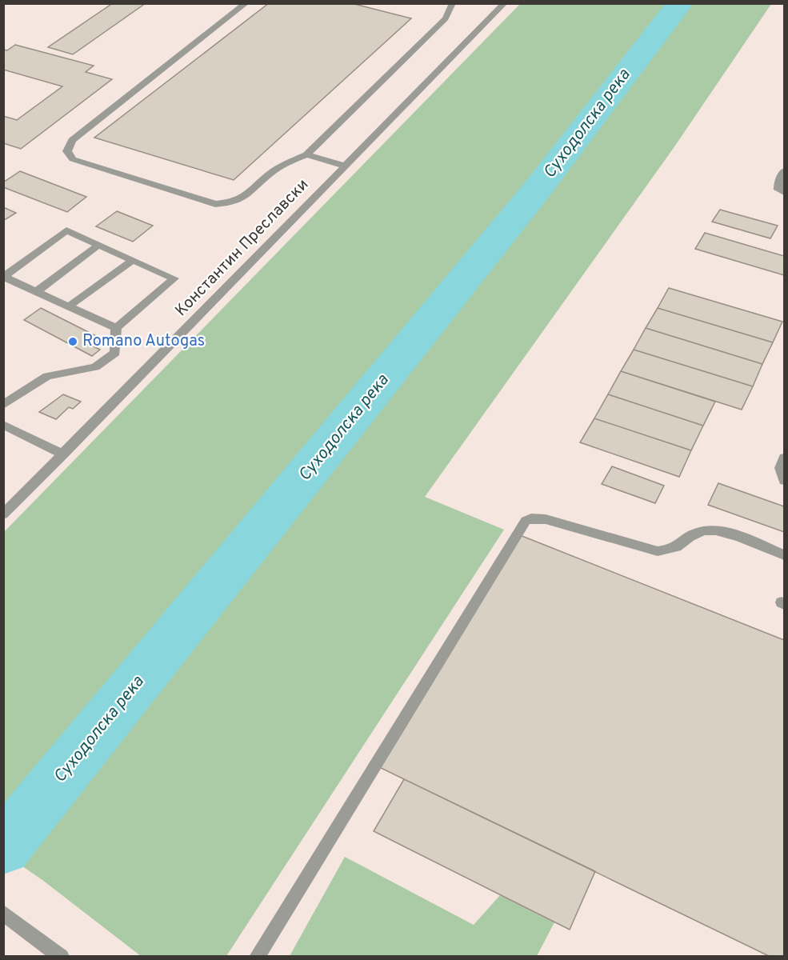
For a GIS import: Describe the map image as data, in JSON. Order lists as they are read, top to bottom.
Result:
{
  "streets": {
    "street": ["Константин Преславски"]
  },
  "water": ["Суходолска река"],
  "places": ["Romano Autogas"]
}
